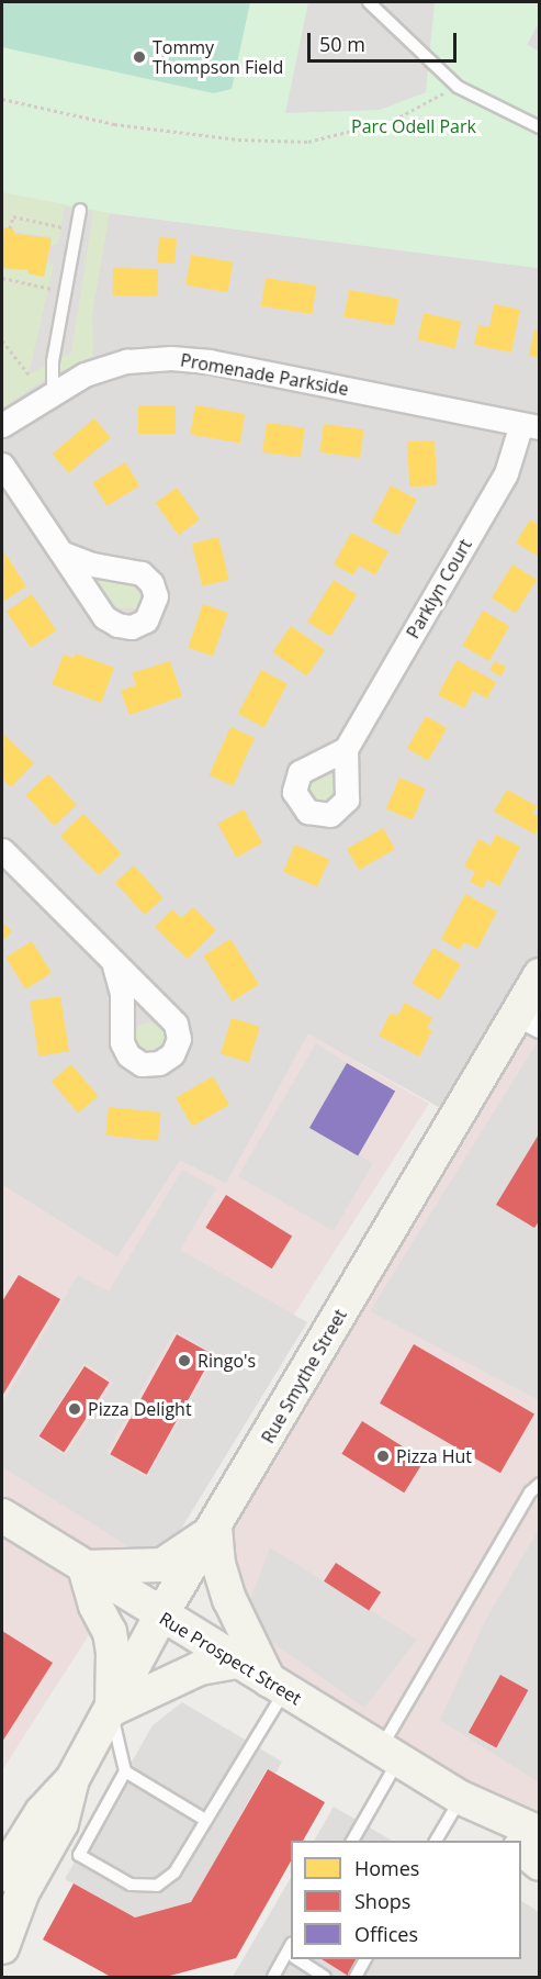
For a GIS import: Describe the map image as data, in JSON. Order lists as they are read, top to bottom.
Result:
{
  "streets": {
    "main road": ["Rue Smythe Street", "Rue Prospect Street"],
    "street": ["Promenade Parkside", "Parklyn Court"]
  },
  "crossings": [
    ["Promenade Parkside", "Parklyn Court"],
    ["Rue Smythe Street", "Rue Prospect Street"]
  ],
  "parks": ["Parc Odell Park"],
  "places": [
    "Tommy Thompson Field",
    "Ringo's",
    "Pizza Delight",
    "Pizza Hut"
  ],
  "legend": ["Homes", "Shops", "Offices"],
  "scale_bar": "50 m"
}
